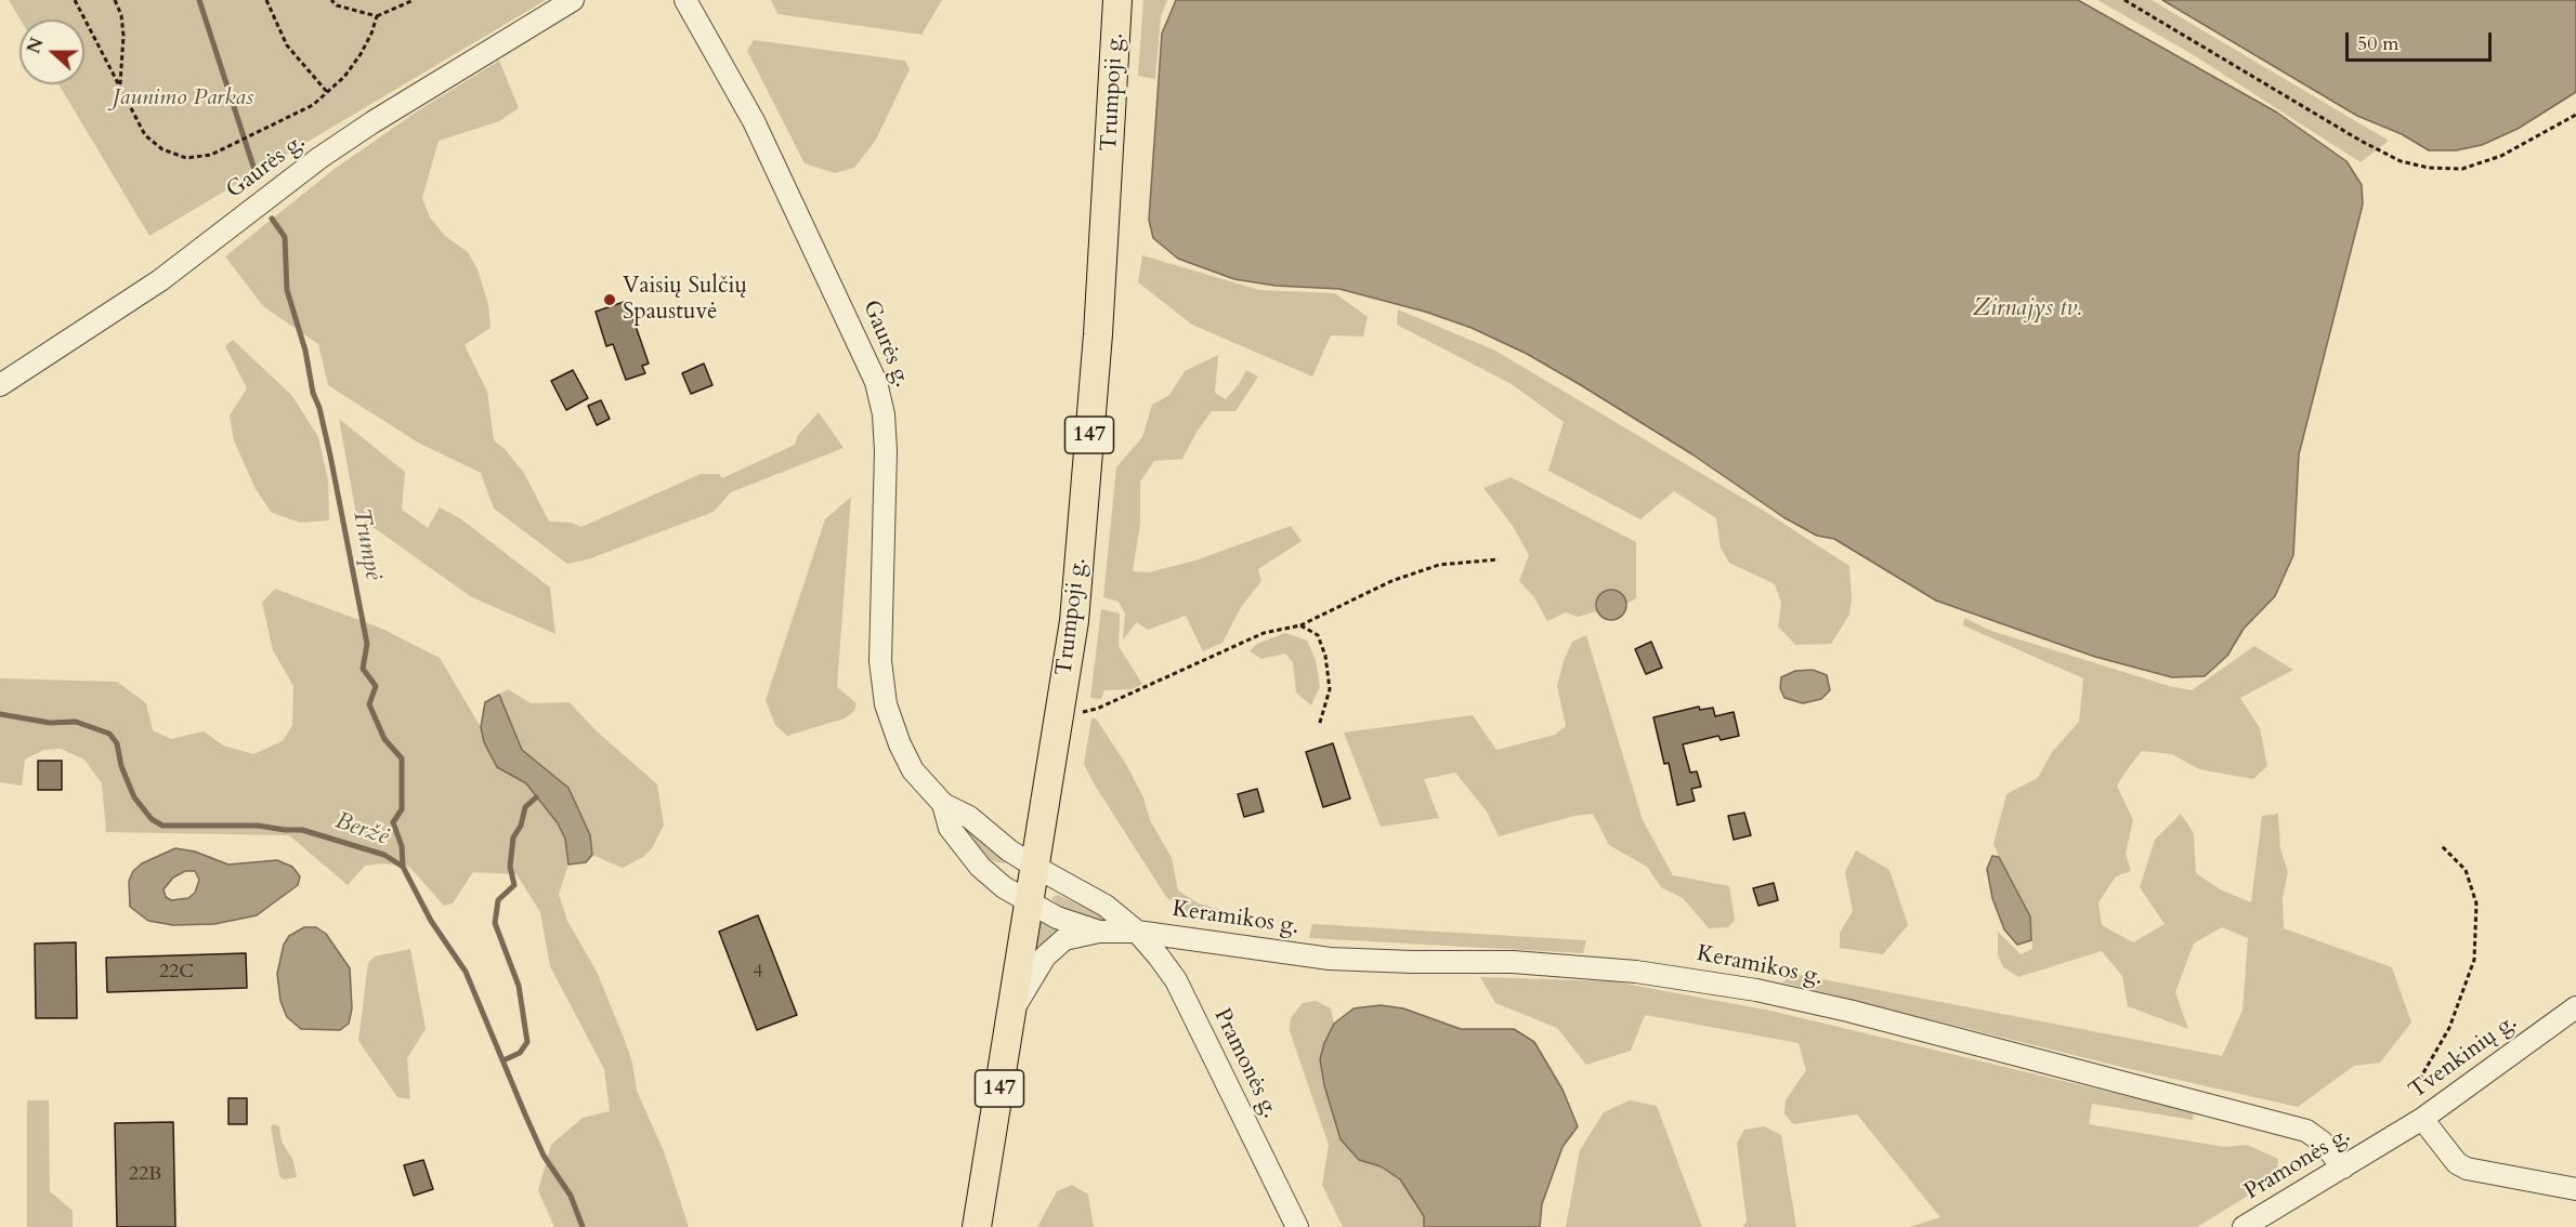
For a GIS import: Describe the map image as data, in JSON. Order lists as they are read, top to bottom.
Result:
{
  "streets": {
    "main road": ["Trumpoji g.", "147"],
    "street": [
      "Gaurės g.",
      "Keramikos g.",
      "Tvenkinių g.",
      "Pramonės g."
    ]
  },
  "crossings": [
    ["Trumpoji g.", "Gaurės g."],
    ["Trumpoji g.", "Pramonės g."],
    ["Gaurės g.", "Pramonės g."],
    ["Keramikos g.", "Pramonės g."],
    ["Tvenkinių g.", "Pramonės g."]
  ],
  "water": ["Zirnajys tv.", "Trumpė", "Beržė"],
  "parks": ["Jaunimo Parkas"],
  "places": ["Vaisių Sulčių Spaustuvė"],
  "house_numbers": ["22C", "4", "22B"],
  "scale_bar": "50 m",
  "north": "left"
}
